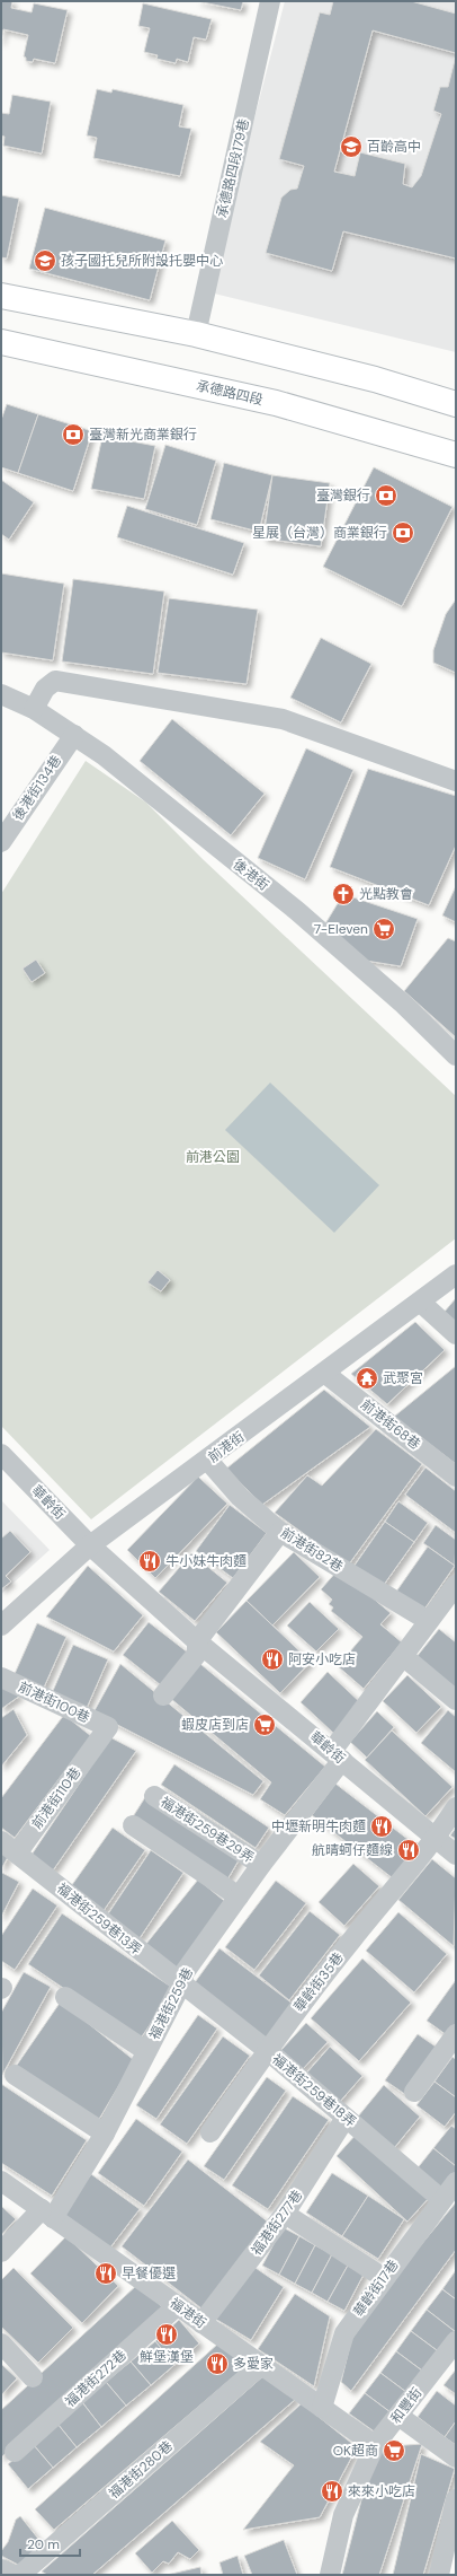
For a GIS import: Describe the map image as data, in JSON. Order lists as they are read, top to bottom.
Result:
{
  "streets": {
    "main road": ["承德路四段"],
    "street": [
      "承德路四段179巷",
      "後港街134巷",
      "後港街",
      "前港街68巷",
      "前港街",
      "華齡街",
      "前港街82巷",
      "前港街100巷",
      "前港街110巷",
      "福港街259巷29弄",
      "福港街259巷13弄",
      "華齡街35巷",
      "福港街259巷",
      "福港街259巷18弄",
      "福港街277巷",
      "華齡街17巷",
      "福港街",
      "福港街272巷",
      "和豐街",
      "福港街280巷"
    ]
  },
  "crossings": [
    ["後港街134巷", "後港街"],
    ["前港街68巷", "前港街"],
    ["前港街", "華齡街"],
    ["前港街", "前港街82巷"],
    ["華齡街", "華齡街35巷"],
    ["華齡街", "福港街259巷"],
    ["前港街82巷", "福港街259巷"],
    ["前港街100巷", "前港街110巷"],
    ["前港街110巷", "福港街259巷13弄"],
    ["福港街259巷29弄", "福港街259巷"],
    ["福港街259巷13弄", "福港街259巷"],
    ["福港街259巷13弄", "福港街259巷18弄"],
    ["華齡街35巷", "福港街259巷18弄"],
    ["福港街259巷", "福港街259巷18弄"],
    ["福港街259巷", "福港街"],
    ["福港街259巷18弄", "福港街277巷"],
    ["福港街259巷18弄", "華齡街17巷"],
    ["福港街277巷", "福港街"],
    ["華齡街17巷", "福港街"],
    ["福港街", "福港街272巷"],
    ["福港街", "和豐街"],
    ["福港街", "福港街280巷"]
  ],
  "parks": ["前港公園"],
  "places": {
    "school or university": ["百齡高中", "孩子國托兒所附設托嬰中心"],
    "bank": ["臺灣新光商業銀行", "臺灣銀行", "星展（台灣）商業銀行"],
    "church": ["光點教會"],
    "supermarket": ["7-Eleven", "蝦皮店到店", "OK超商"],
    "temple": ["武聚宮"],
    "restaurant": [
      "牛小妹牛肉麵",
      "阿安小吃店",
      "中壢新明牛肉麵",
      "航晴蚵仔麵線",
      "早餐優選",
      "鮮堡漢堡",
      "多愛家",
      "來來小吃店"
    ]
  },
  "scale_bar": "20 m"
}
